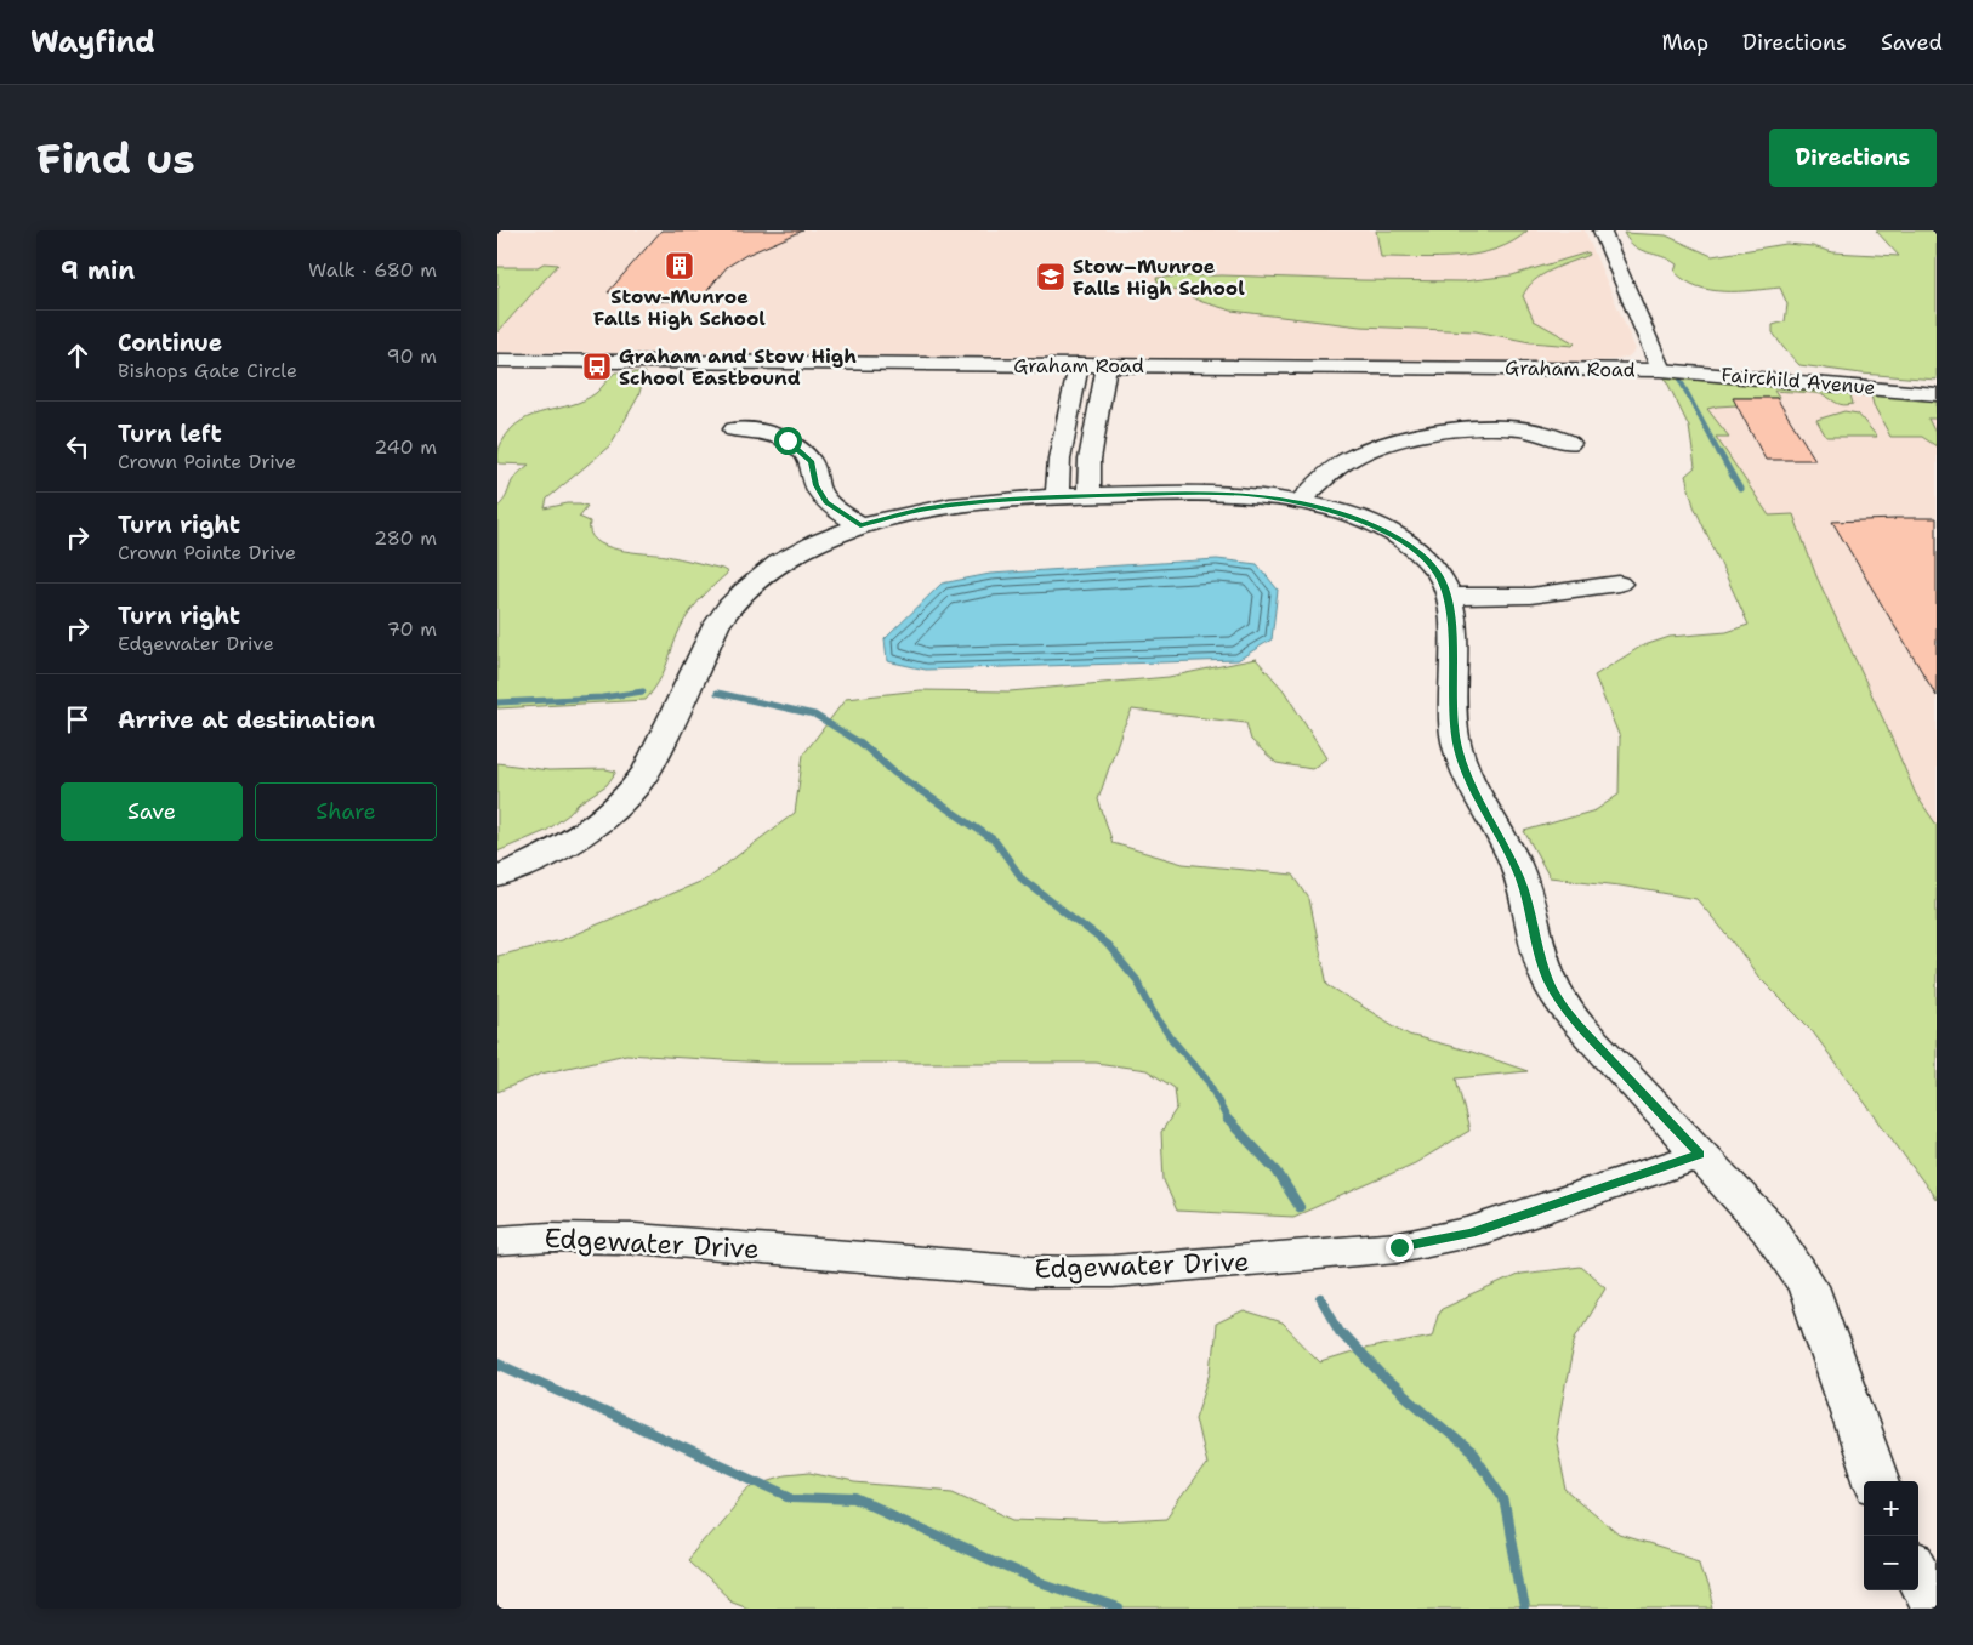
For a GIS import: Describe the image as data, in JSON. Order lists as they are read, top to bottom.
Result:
{
  "streets": {
    "street": ["Graham Road", "Fairchild Avenue", "Edgewater Drive"]
  },
  "crossings": [
    ["Graham Road", "Fairchild Avenue"]
  ],
  "places": {
    "building": ["Stow-Munroe Falls High School"],
    "school or university": ["Stow–Munroe Falls High School"],
    "bus stop": ["Graham and Stow High School Eastbound"]
  },
  "page": {
    "header": "Wayfind",
    "nav": ["Map", "Directions", "Saved"],
    "buttons": [
      "Directions",
      ["Save", "Share"]
    ],
    "title": "Find us",
    "heading": ["9 min", "Walk · 680 m"],
    "list": [
      ["Continue", "Bishops Gate Circle", "90 m"],
      ["Turn left", "Crown Pointe Drive", "240 m"],
      ["Turn right", "Crown Pointe Drive", "280 m"],
      ["Turn right", "Edgewater Drive", "70 m"],
      "Arrive at destination"
    ],
    "map_buttons": ["+", "−"]
  }
}
